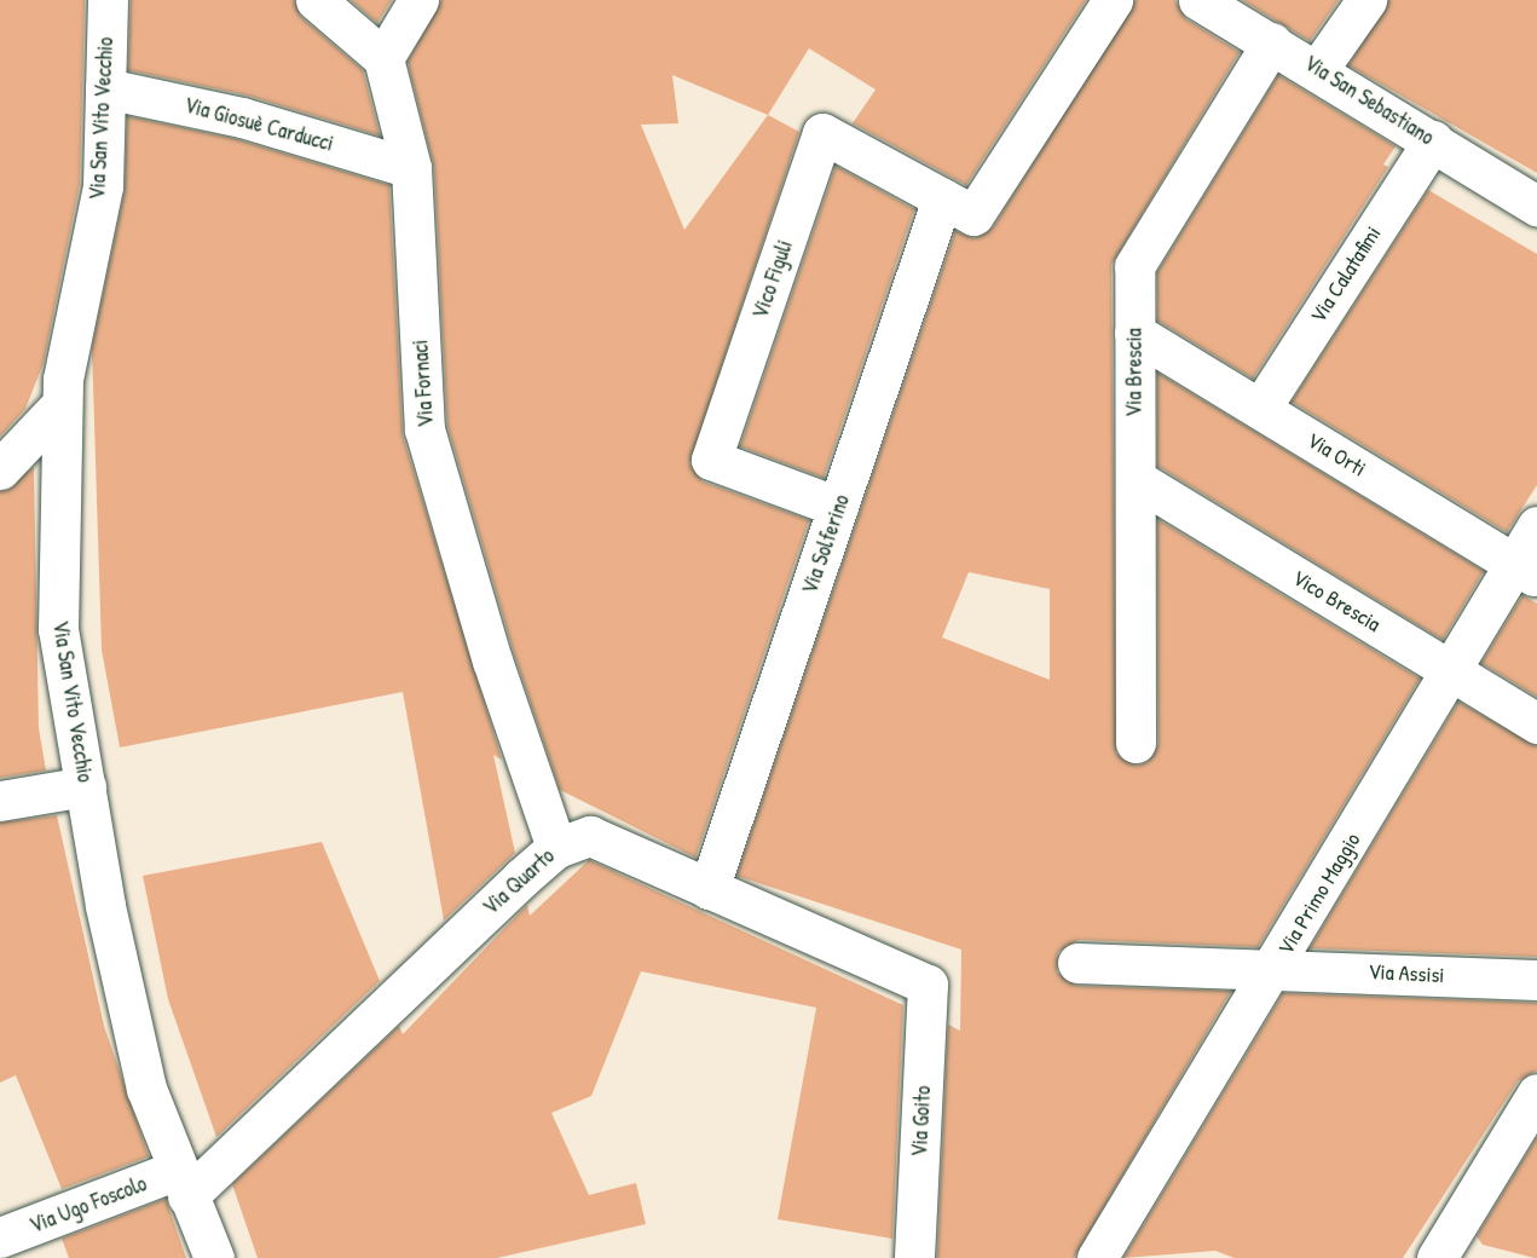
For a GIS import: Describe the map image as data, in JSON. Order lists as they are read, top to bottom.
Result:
{
  "streets": {
    "street": [
      "Via San Sebastiano",
      "Via San Vito Vecchio",
      "Via Giosuè Carducci",
      "Via Calatafimi",
      "Vico Figuli",
      "Via Brescia",
      "Via Fornaci",
      "Via Orti",
      "Via Solferino",
      "Vico Brescia",
      "Via Quarto",
      "Via Primo Maggio",
      "Via Assisi",
      "Via Goito",
      "Via Ugo Foscolo"
    ]
  },
  "crossings": [
    ["Via San Sebastiano", "Via Calatafimi"],
    ["Via San Sebastiano", "Via Brescia"],
    ["Via San Vito Vecchio", "Via Giosuè Carducci"],
    ["Via San Vito Vecchio", "Via Quarto"],
    ["Via San Vito Vecchio", "Via Ugo Foscolo"],
    ["Via Giosuè Carducci", "Via Fornaci"],
    ["Via Calatafimi", "Via Orti"],
    ["Vico Figuli", "Via Solferino"],
    ["Via Brescia", "Via Orti"],
    ["Via Brescia", "Vico Brescia"],
    ["Via Fornaci", "Via Quarto"],
    ["Via Orti", "Via Primo Maggio"],
    ["Via Solferino", "Via Quarto"],
    ["Vico Brescia", "Via Primo Maggio"],
    ["Via Quarto", "Via Goito"],
    ["Via Quarto", "Via Ugo Foscolo"],
    ["Via Primo Maggio", "Via Assisi"]
  ]
}
